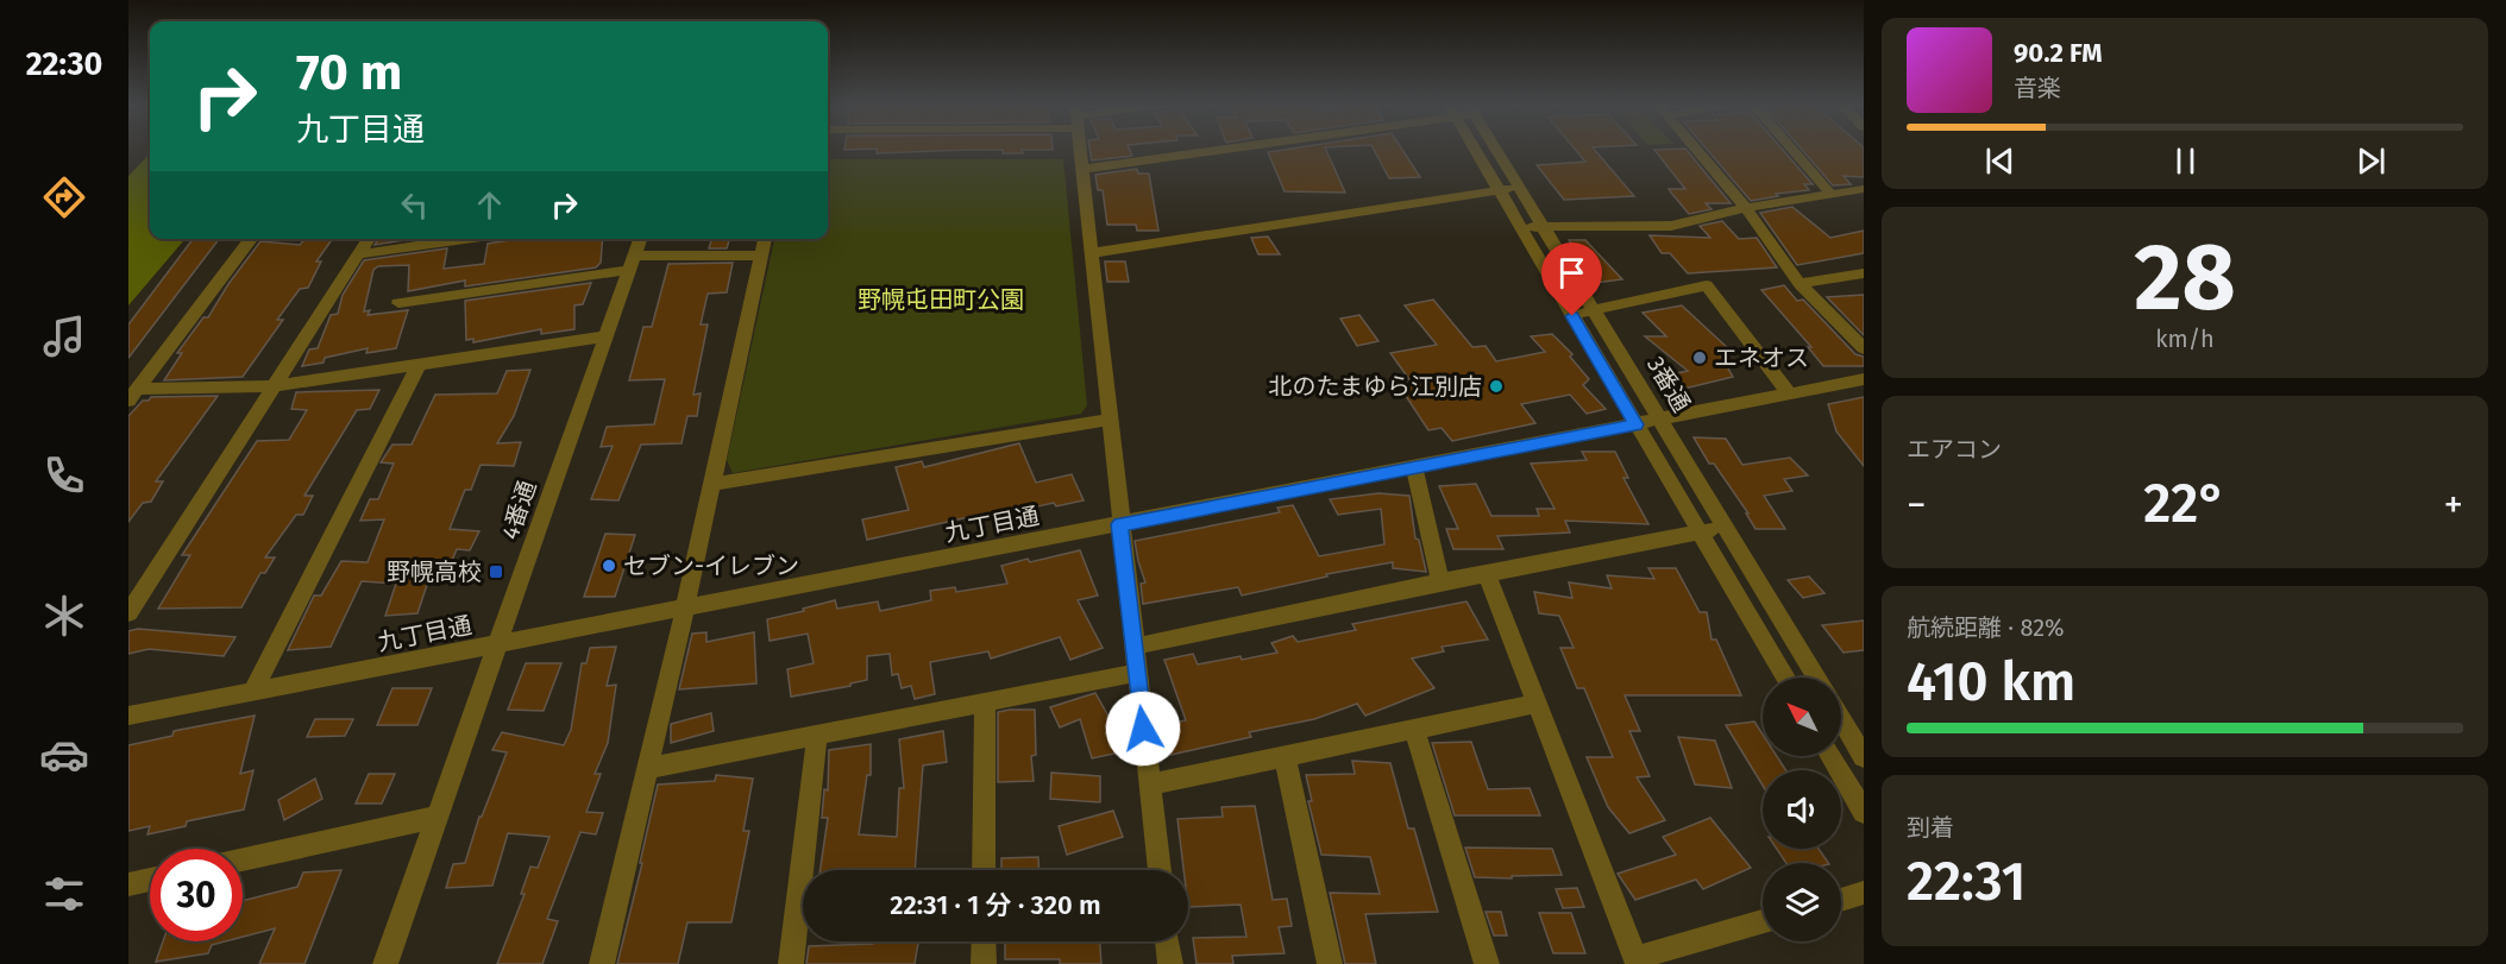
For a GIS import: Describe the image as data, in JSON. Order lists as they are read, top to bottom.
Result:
{
  "streets": {
    "street": ["3番通", "4番通", "九丁目通"]
  },
  "crossings": [
    ["3番通", "九丁目通"],
    ["4番通", "九丁目通"]
  ],
  "parks": ["野幌屯田町公園"],
  "places": {
    "other": ["エネオス", "北のたまゆら江別店", "セブン-イレブン"],
    "transit": ["野幌高校"]
  },
  "north": "top left",
  "page": {
    "tabs": "22:30",
    "turn": ["70 m", "九丁目通"],
    "song": ["90.2 FM", "音楽"],
    "tile": [
      ["28", "km/h"],
      "エアコン",
      ["航続距離 · 82%", "410 km"],
      ["到着", "22:31"]
    ],
    "heat": ["−", "22°", "+"],
    "limit": "30",
    "trip": "22:31 · 1 分 · 320 m"
  }
}
